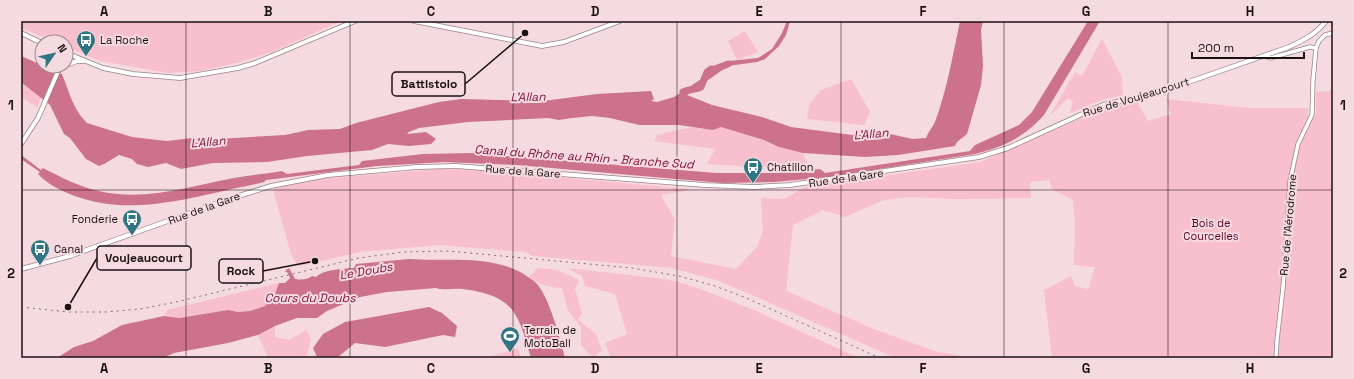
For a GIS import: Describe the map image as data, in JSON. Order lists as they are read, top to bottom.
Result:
{
  "streets": {
    "main road": ["Rue de Voujeaucourt", "Rue de la Gare"],
    "street": ["Rue de l'Aérodrome"]
  },
  "crossings": [
    ["Rue de Voujeaucourt", "Rue de la Gare"]
  ],
  "water": [
    "L'Allan",
    "Canal du Rhône au Rhin - Branche Sud",
    "Le Doubs",
    "Cours du Doubs"
  ],
  "parks": ["Bois de Courcelles"],
  "places": {
    "other": ["Battistolo", "Rock", "Voujeaucourt"],
    "bus stop": [
      "La Roche",
      "Chatillon",
      "Fonderie",
      "Canal"
    ],
    "sports": ["Terrain de MotoBall"]
  },
  "scale_bar": "200 m",
  "north": "top right",
  "grid": {
    "columns": [
      "A",
      "B",
      "C",
      "D",
      "E",
      "F",
      "G",
      "H"
    ],
    "rows": ["1", "2"]
  }
}
